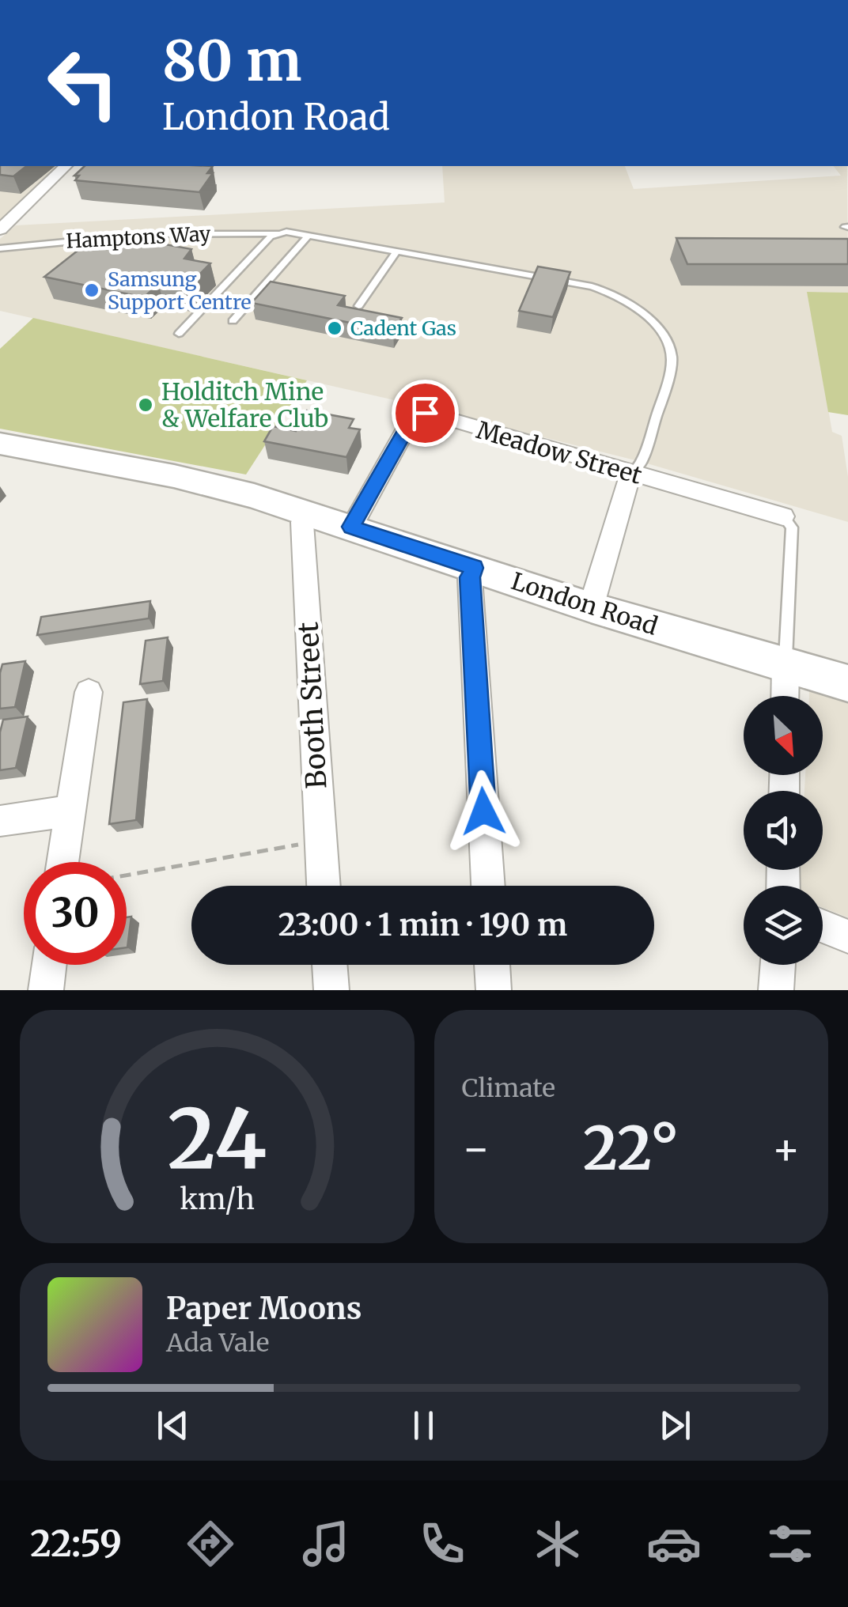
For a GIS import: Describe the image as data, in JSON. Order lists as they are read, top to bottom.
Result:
{
  "streets": {
    "main road": ["London Road"],
    "street": ["Meadow Street", "Booth Street"],
    "lane": ["Hamptons Way"]
  },
  "crossings": [
    ["Hamptons Way", "Meadow Street"],
    ["Meadow Street", "London Road"],
    ["London Road", "Booth Street"]
  ],
  "places": ["Samsung Support Centre", "Cadent Gas", "Holditch Mine & Welfare Club"],
  "north": "bottom right",
  "page": {
    "turn": ["80 m", "London Road"],
    "limit": "30",
    "trip": "23:00 · 1 min · 190 m",
    "tile": "Climate",
    "heat": ["−", "22°", "+"],
    "song": ["Paper Moons", "Ada Vale"],
    "tabs": "22:59",
    "gauge": ["24", "km/h"]
  }
}
